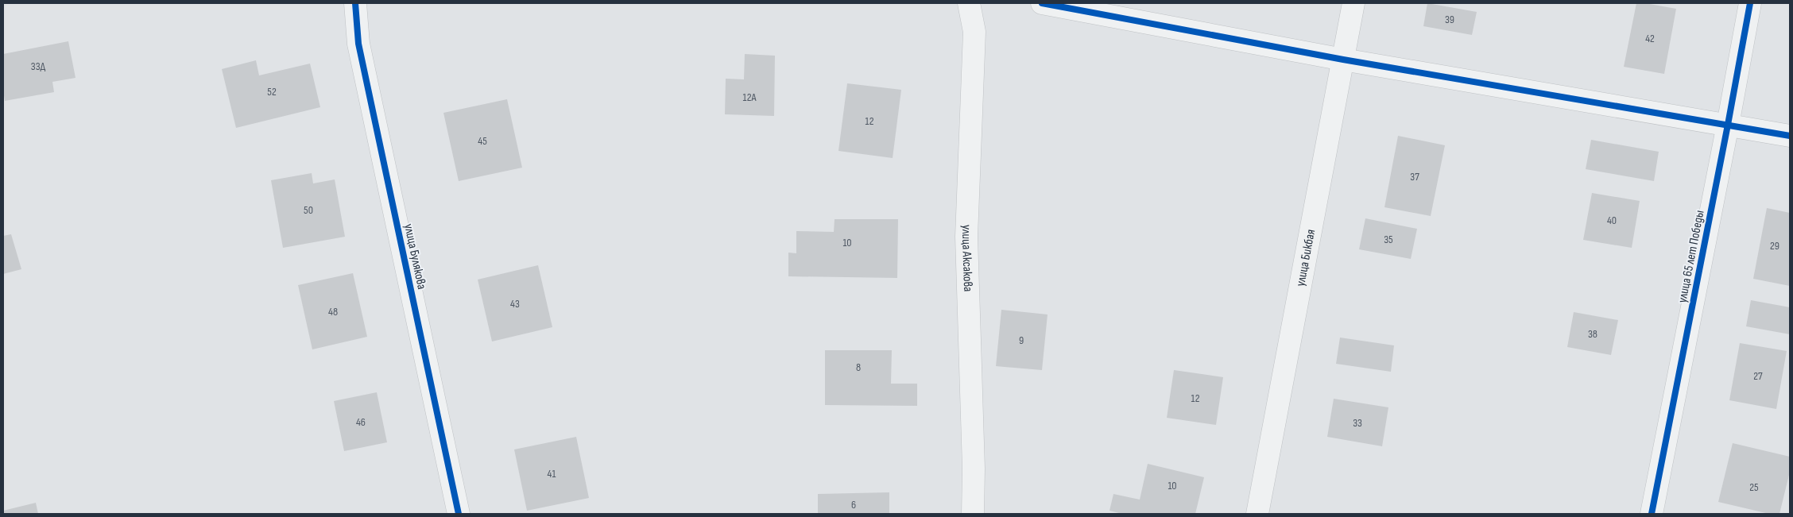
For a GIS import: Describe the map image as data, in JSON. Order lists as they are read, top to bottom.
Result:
{
  "streets": {
    "street": [
      "улица Булякова",
      "улица 65 лет Победы",
      "улица Аксакова",
      "улица Бикбая"
    ]
  },
  "house_numbers": [
    "39",
    "42",
    "33Д",
    "52",
    "12А",
    "12",
    "45",
    "37",
    "50",
    "40",
    "35",
    "10",
    "29",
    "43",
    "48",
    "38",
    "9",
    "8",
    "27",
    "12",
    "46",
    "33",
    "41",
    "10",
    "25",
    "6"
  ]
}
